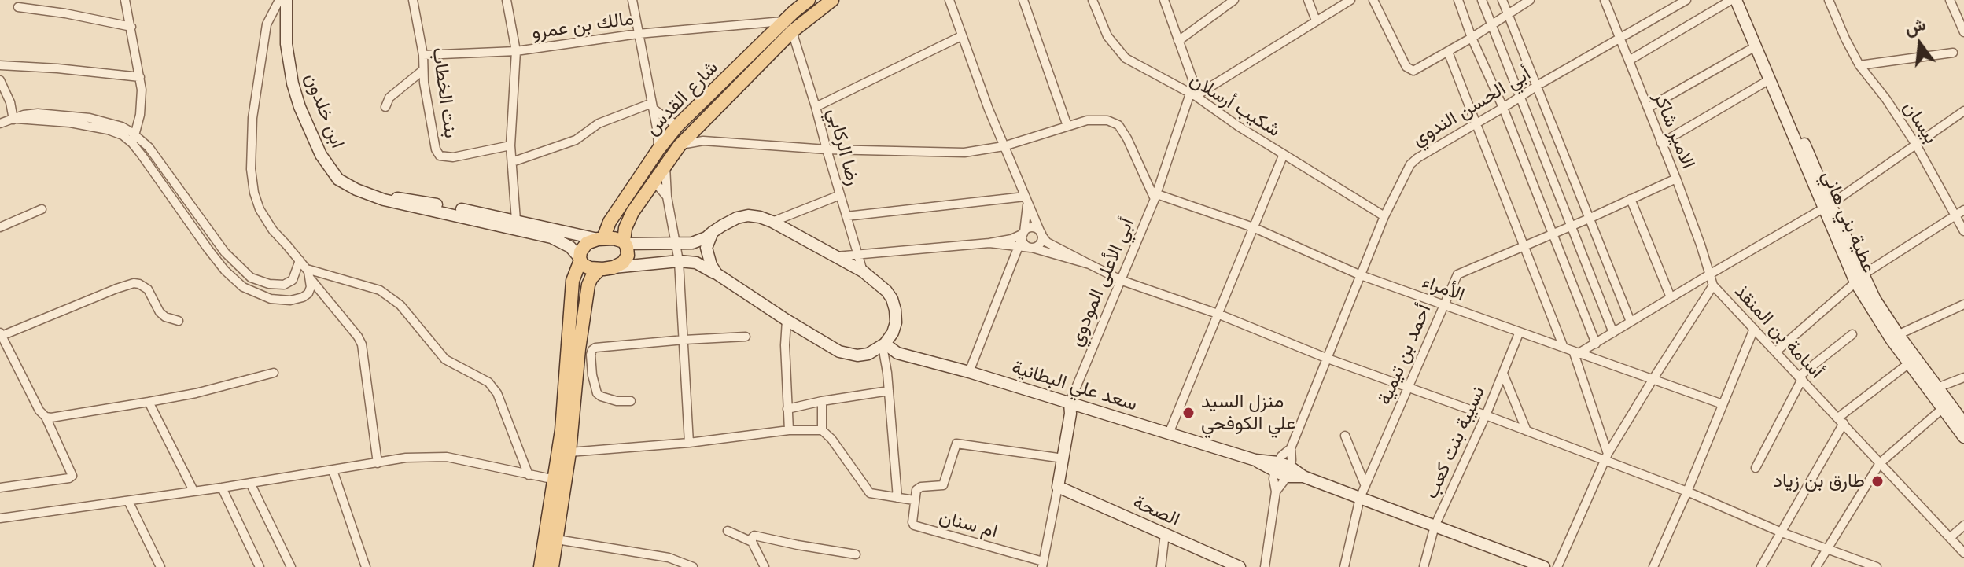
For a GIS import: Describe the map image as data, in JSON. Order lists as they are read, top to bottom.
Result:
{
  "streets": {
    "main road": [
      "شارع القدس",
      "ابن خلدون",
      "عطية بني هاني",
      "أبي الأعلى المودوي",
      "سعد علي البطانية",
      "الصحة"
    ],
    "street": [
      "مالك بن عمرو",
      "بنت الخطاب",
      "شكيب أرسلان",
      "أبي الحسن الندوي",
      "بيسان",
      "الامير شاكر",
      "رضا الركابي",
      "الأمراء",
      "أسامة بن المنقذ",
      "أحمد بن تيمية",
      "نسيبة بنت كعب",
      "ام سنان"
    ]
  },
  "crossings": [
    ["مالك بن عمرو", "بنت الخطاب"],
    ["مالك بن عمرو", "شارع القدس"],
    ["مالك بن عمرو", "رضا الركابي"],
    ["شارع القدس", "رضا الركابي"],
    ["شكيب أرسلان", "أبي الحسن الندوي"],
    ["شكيب أرسلان", "أبي الأعلى المودوي"],
    ["أبي الحسن الندوي", "الامير شاكر"],
    ["أبي الحسن الندوي", "الأمراء"],
    ["أبي الحسن الندوي", "سعد علي البطانية"],
    ["الامير شاكر", "أسامة بن المنقذ"],
    ["الامير شاكر", "أحمد بن تيمية"],
    ["أبي الأعلى المودوي", "الأمراء"],
    ["أبي الأعلى المودوي", "سعد علي البطانية"],
    ["أبي الأعلى المودوي", "الصحة"],
    ["أبي الأعلى المودوي", "ام سنان"],
    ["الأمراء", "أسامة بن المنقذ"],
    ["الأمراء", "أحمد بن تيمية"],
    ["الأمراء", "نسيبة بنت كعب"]
  ],
  "places": ["منزل السيد علي الكوفحي", "طارق بن زياد"],
  "north": "top"
}
